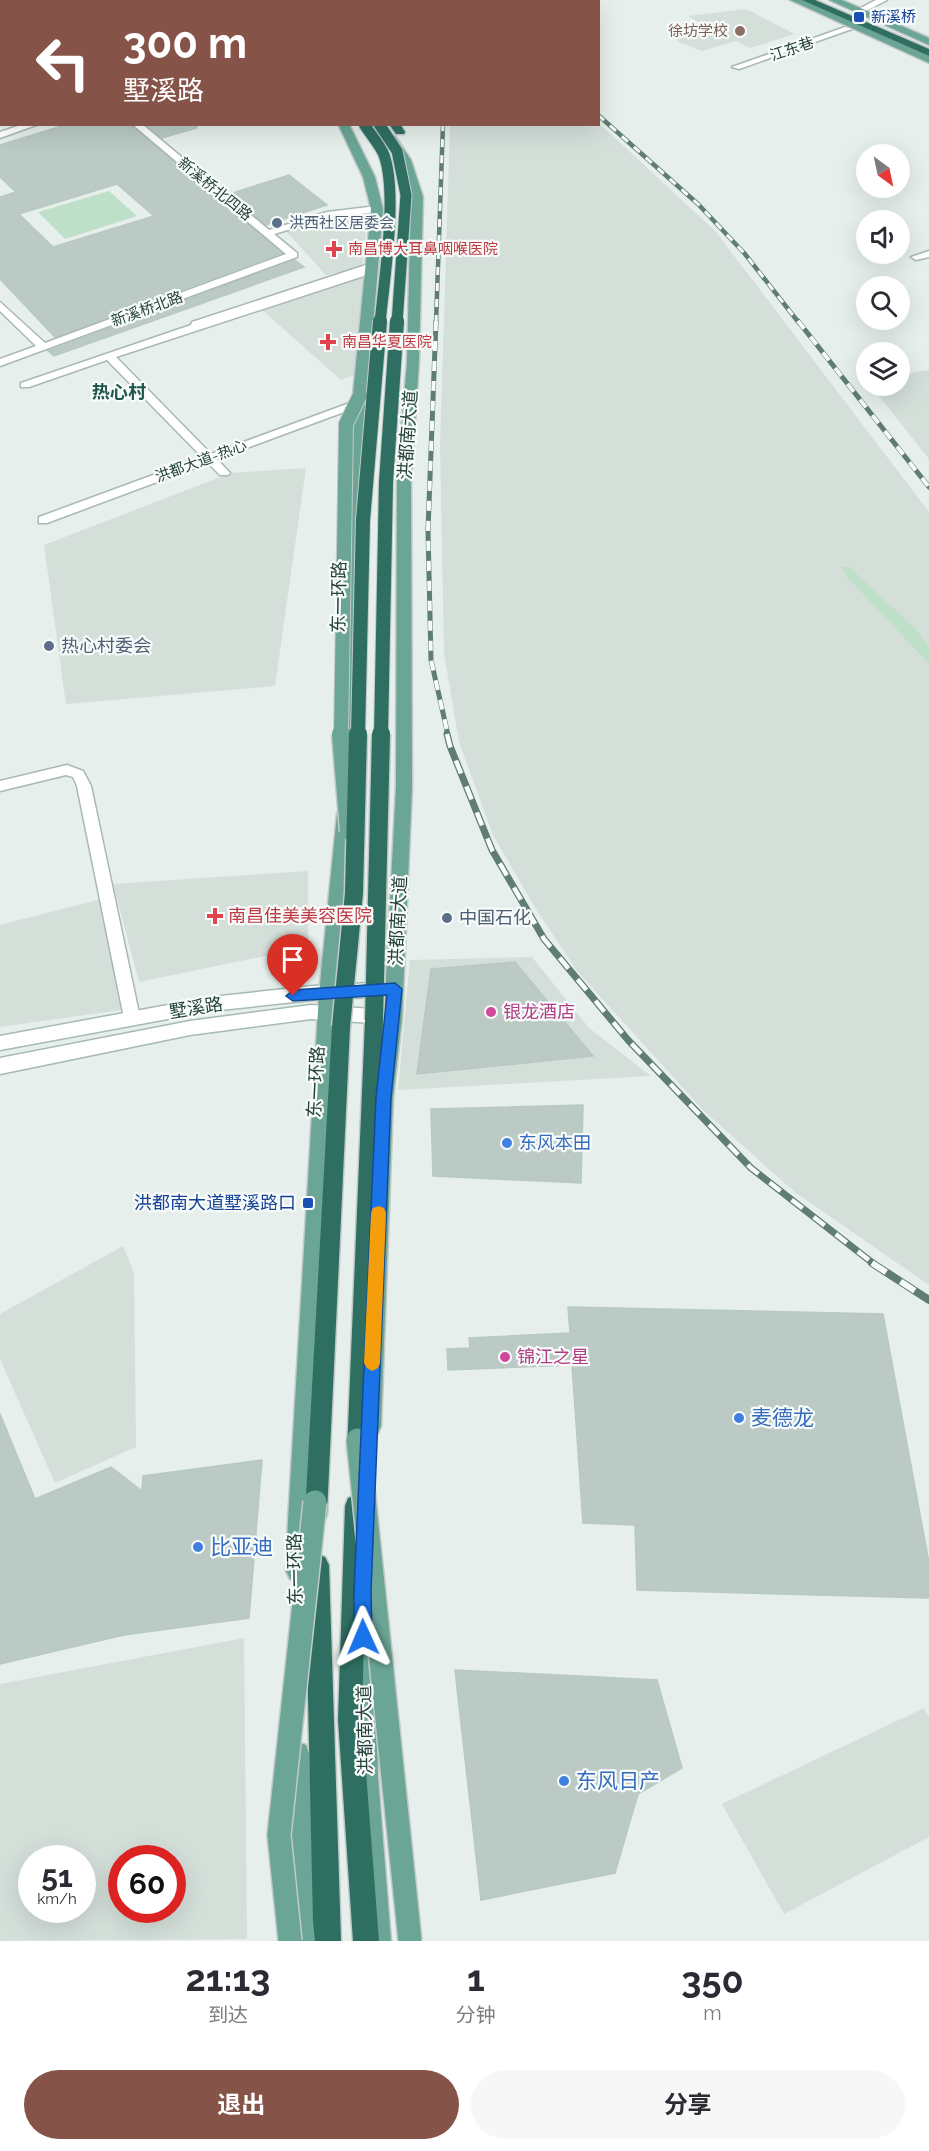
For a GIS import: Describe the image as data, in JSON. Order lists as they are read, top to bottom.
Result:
{
  "streets": {
    "highway": ["东一环路"],
    "main road": ["洪都南大道"],
    "street": [
      "江东巷",
      "新溪桥北四路",
      "新溪桥北路",
      "洪都大道-热心",
      "墅溪路"
    ]
  },
  "crossings": [
    ["新溪桥北四路", "新溪桥北路"],
    ["洪都南大道", "墅溪路"]
  ],
  "districts": ["热心村"],
  "places": {
    "transit": ["新溪桥", "洪都南大道墅溪路口"],
    "other": [
      "徐坊学校",
      "洪西社区居委会",
      "热心村委会",
      "中国石化",
      "银龙酒店",
      "东风本田",
      "锦江之星",
      "麦德龙",
      "比亚迪",
      "东风日产"
    ],
    "health": ["南昌博大耳鼻咽喉医院", "南昌华夏医院", "南昌佳美美容医院"]
  },
  "north": "bottom right",
  "page": {
    "turn": ["300 m", "墅溪路"],
    "speed": "51 km/h",
    "limit": "60",
    "eta": [
      "21:13",
      "到达",
      "1",
      "分钟",
      "350",
      "m"
    ],
    "buttons": ["退出", "分享"]
  }
}
